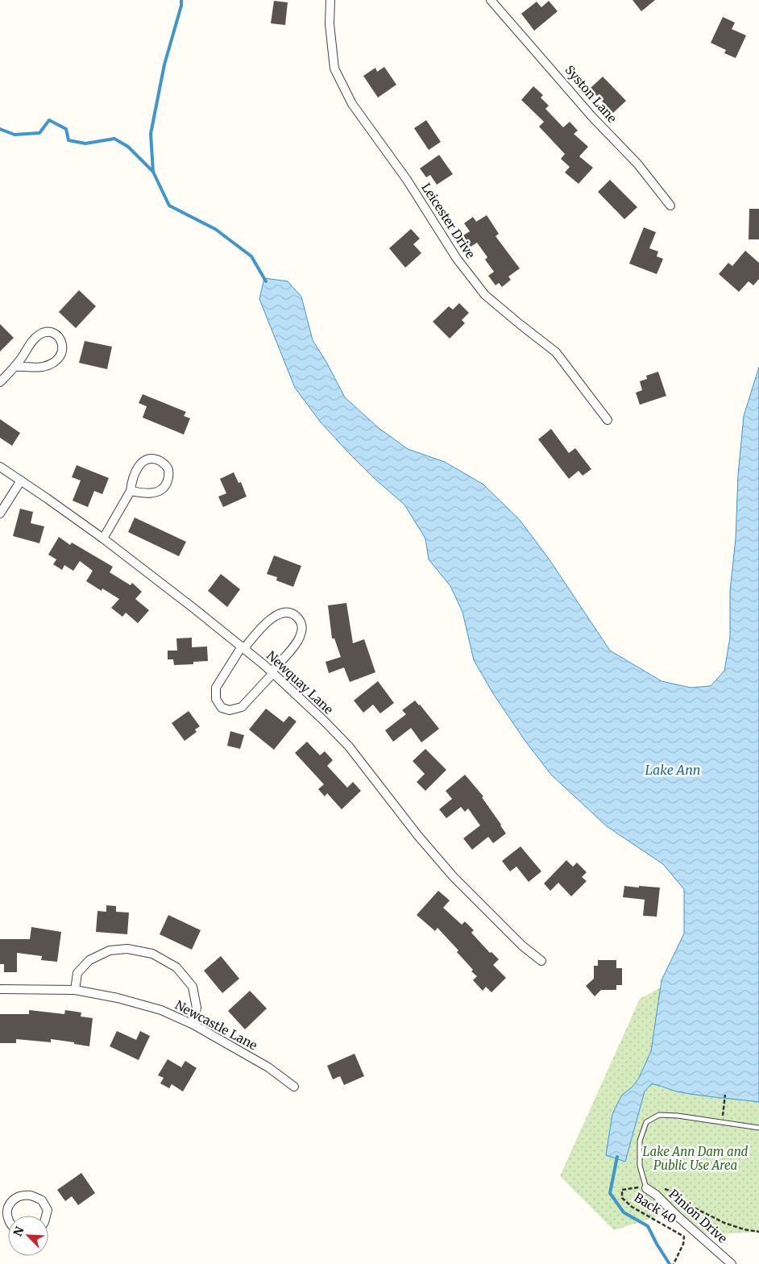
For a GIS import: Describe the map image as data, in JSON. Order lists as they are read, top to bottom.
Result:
{
  "streets": {
    "street": [
      "Syston Lane",
      "Leicester Drive",
      "Newquay Lane",
      "Newcastle Lane",
      "Pinion Drive"
    ],
    "path": ["Back 40"]
  },
  "crossings": [
    ["Back 40", "Pinion Drive"]
  ],
  "water": ["Lake Ann"],
  "parks": ["Lake Ann Dam and Public Use Area"],
  "north": "top left"
}
